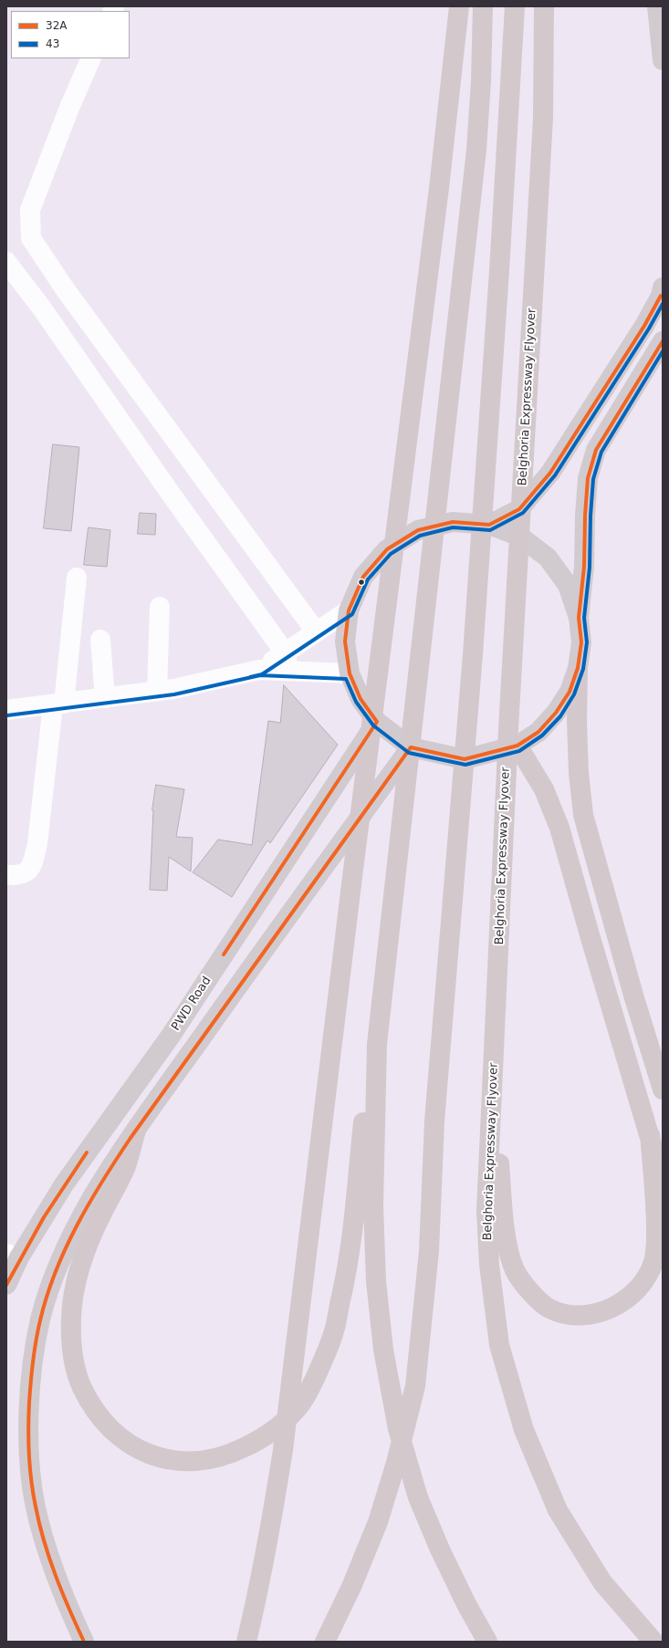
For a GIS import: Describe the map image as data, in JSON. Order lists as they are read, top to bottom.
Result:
{
  "streets": {
    "highway": ["Belghoria Expressway Flyover"],
    "main road": ["PWD Road"]
  },
  "lines": ["transit line 32A", "transit line 43"],
  "legend": ["32A", "43"]
}
